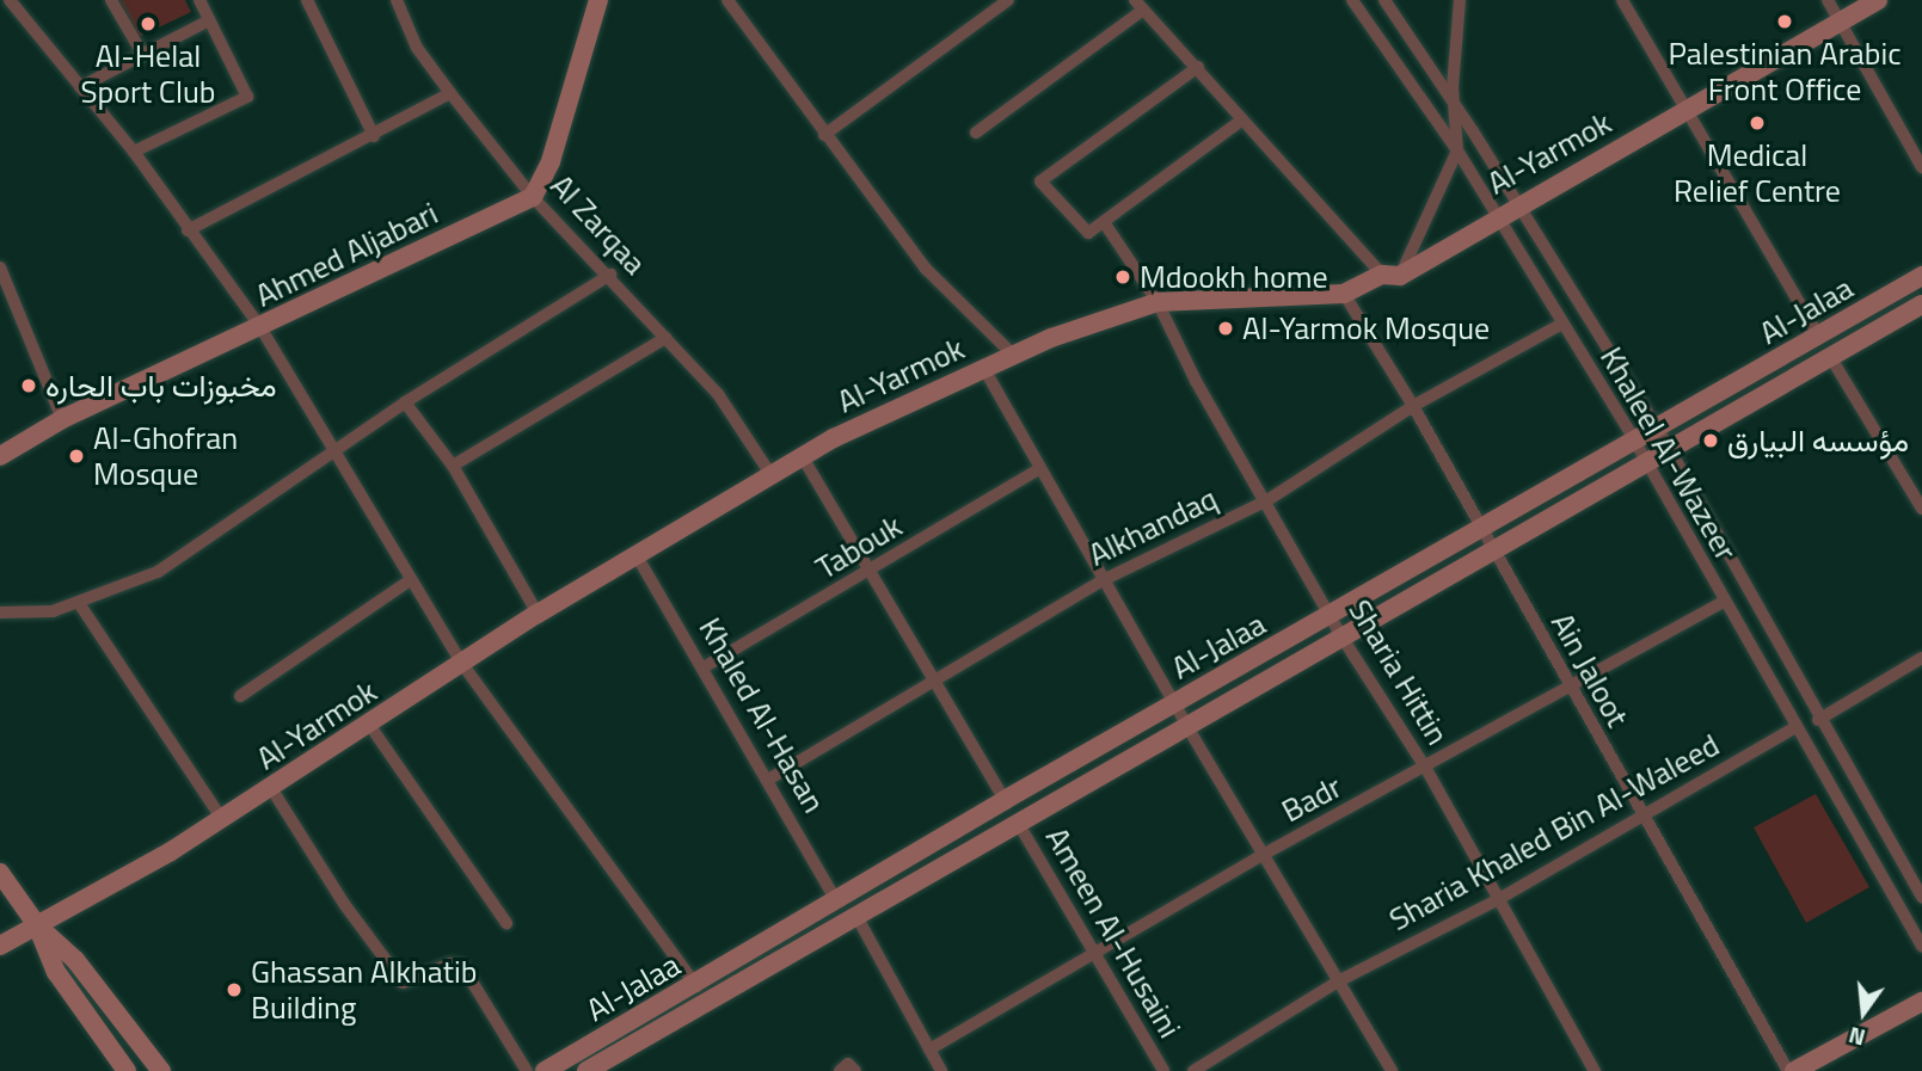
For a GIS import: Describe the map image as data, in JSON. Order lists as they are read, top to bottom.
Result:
{
  "streets": {
    "street": [
      "Al-Yarmok",
      "Al Zarqaa",
      "Ahmed Aljabari",
      "Al-Jalaa",
      "Khaleel Al-Wazeer",
      "Alkhandaq",
      "Tabouk",
      "Ain Jaloot",
      "Sharia Hittin",
      "Khaled Al-Hasan",
      "Badr",
      "Sharia Khaled Bin Al-Waleed",
      "Ameen Al-Husaini"
    ]
  },
  "crossings": [
    ["Al-Yarmok", "Al Zarqaa"],
    ["Al-Yarmok", "Khaleel Al-Wazeer"],
    ["Al-Yarmok", "Ain Jaloot"],
    ["Al-Yarmok", "Sharia Hittin"],
    ["Al-Yarmok", "Khaled Al-Hasan"],
    ["Al Zarqaa", "Ahmed Aljabari"],
    ["Al-Jalaa", "Khaleel Al-Wazeer"],
    ["Al-Jalaa", "Ain Jaloot"],
    ["Al-Jalaa", "Sharia Hittin"],
    ["Al-Jalaa", "Khaled Al-Hasan"],
    ["Al-Jalaa", "Ameen Al-Husaini"],
    ["Khaleel Al-Wazeer", "Alkhandaq"],
    ["Khaleel Al-Wazeer", "Badr"],
    ["Khaleel Al-Wazeer", "Sharia Khaled Bin Al-Waleed"],
    ["Alkhandaq", "Ain Jaloot"],
    ["Alkhandaq", "Sharia Hittin"],
    ["Alkhandaq", "Khaled Al-Hasan"],
    ["Tabouk", "Khaled Al-Hasan"],
    ["Ain Jaloot", "Badr"],
    ["Ain Jaloot", "Sharia Khaled Bin Al-Waleed"],
    ["Sharia Hittin", "Badr"],
    ["Sharia Hittin", "Sharia Khaled Bin Al-Waleed"],
    ["Badr", "Ameen Al-Husaini"]
  ],
  "places": [
    "Palestinian Arabic Front Office",
    "Al-Helal Sport Club",
    "Medical Relief Centre",
    "Mdookh home",
    "Al-Yarmok Mosque",
    "مخبوزات باب الحاره",
    "مؤسسه البيارق",
    "Al-Ghofran Mosque",
    "Ghassan Alkhatib Building"
  ],
  "north": "bottom"
}
